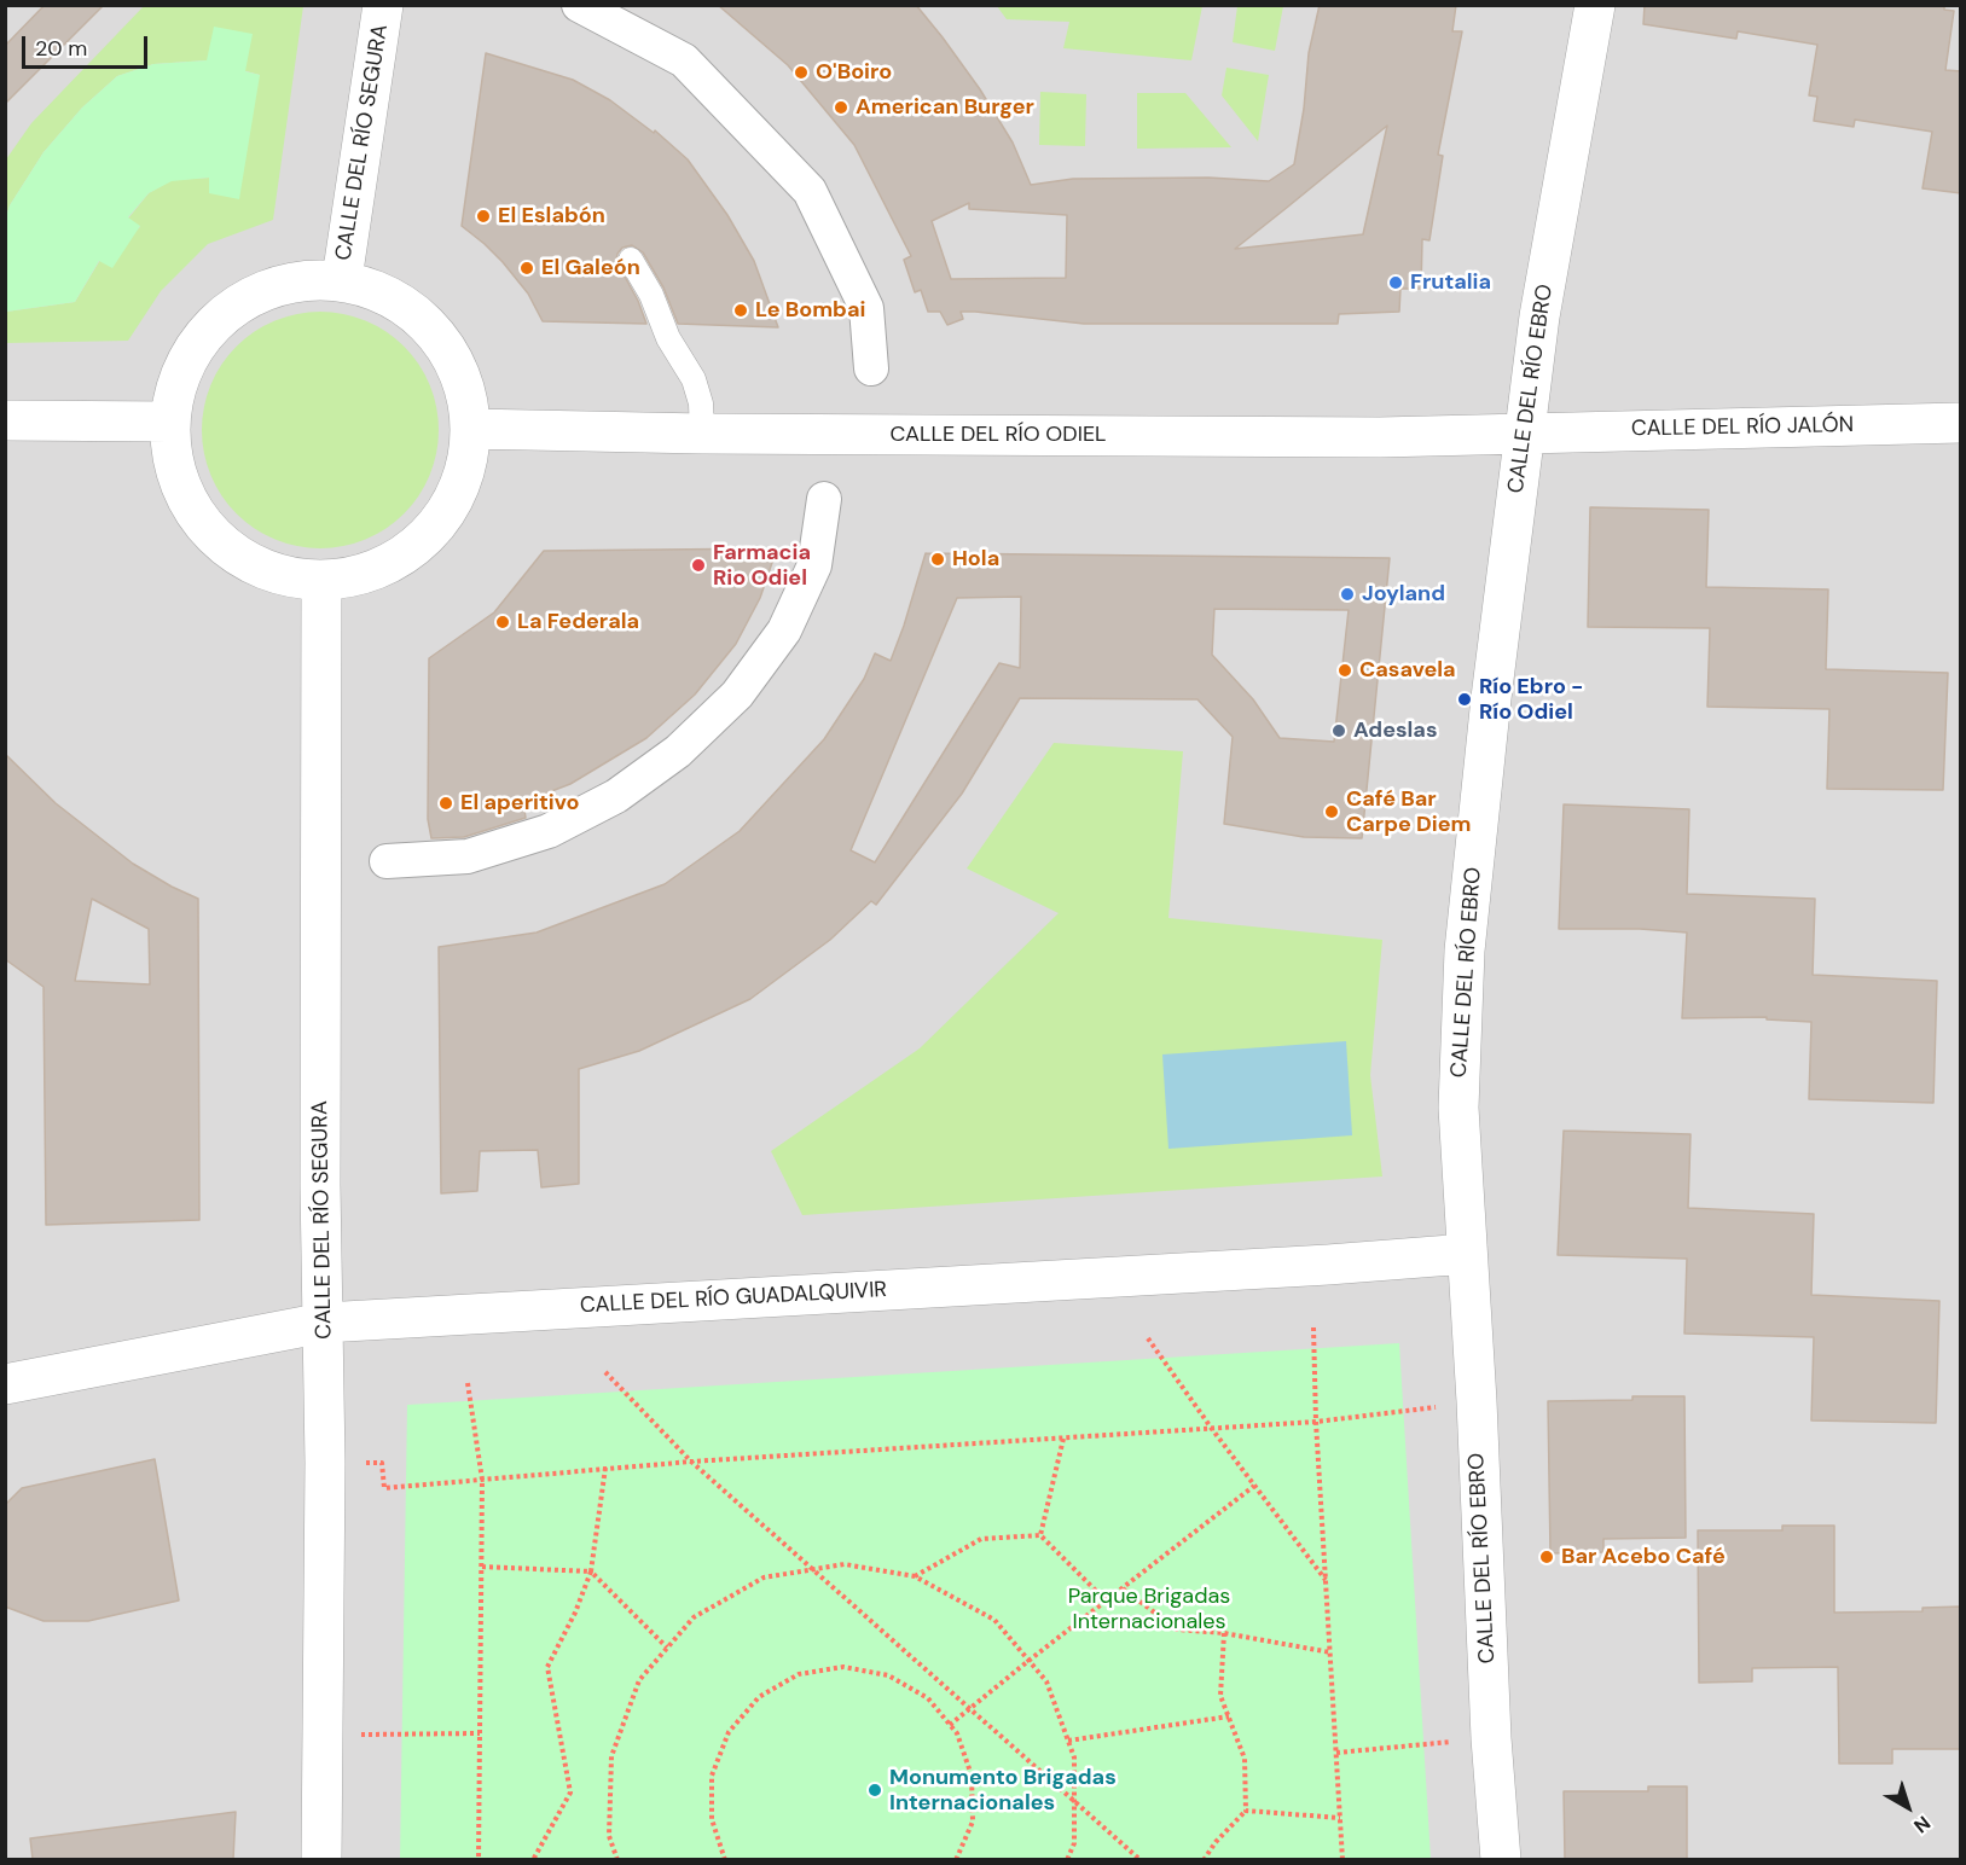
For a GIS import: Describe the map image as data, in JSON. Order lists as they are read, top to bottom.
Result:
{
  "streets": {
    "street": [
      "CALLE DEL RÍO SEGURA",
      "CALLE DEL RÍO EBRO",
      "CALLE DEL RÍO JALÓN",
      "CALLE DEL RÍO ODIEL",
      "CALLE DEL RÍO GUADALQUIVIR"
    ]
  },
  "crossings": [
    ["CALLE DEL RÍO SEGURA", "CALLE DEL RÍO GUADALQUIVIR"],
    ["CALLE DEL RÍO EBRO", "CALLE DEL RÍO JALÓN"],
    ["CALLE DEL RÍO EBRO", "CALLE DEL RÍO ODIEL"],
    ["CALLE DEL RÍO EBRO", "CALLE DEL RÍO GUADALQUIVIR"],
    ["CALLE DEL RÍO JALÓN", "CALLE DEL RÍO ODIEL"]
  ],
  "parks": ["Parque Brigadas Internacionales"],
  "places": [
    "O'Boiro",
    "American Burger",
    "El Eslabón",
    "El Galeón",
    "Frutalia",
    "Le Bombai",
    "Hola",
    "Farmacia Rio Odiel",
    "Joyland",
    "La Federala",
    "Casavela",
    "Río Ebro - Río Odiel",
    "Adeslas",
    "El aperitivo",
    "Café Bar Carpe Diem",
    "Bar Acebo Café",
    "Monumento Brigadas Internacionales"
  ],
  "scale_bar": "20 m",
  "north": "bottom right"
}
